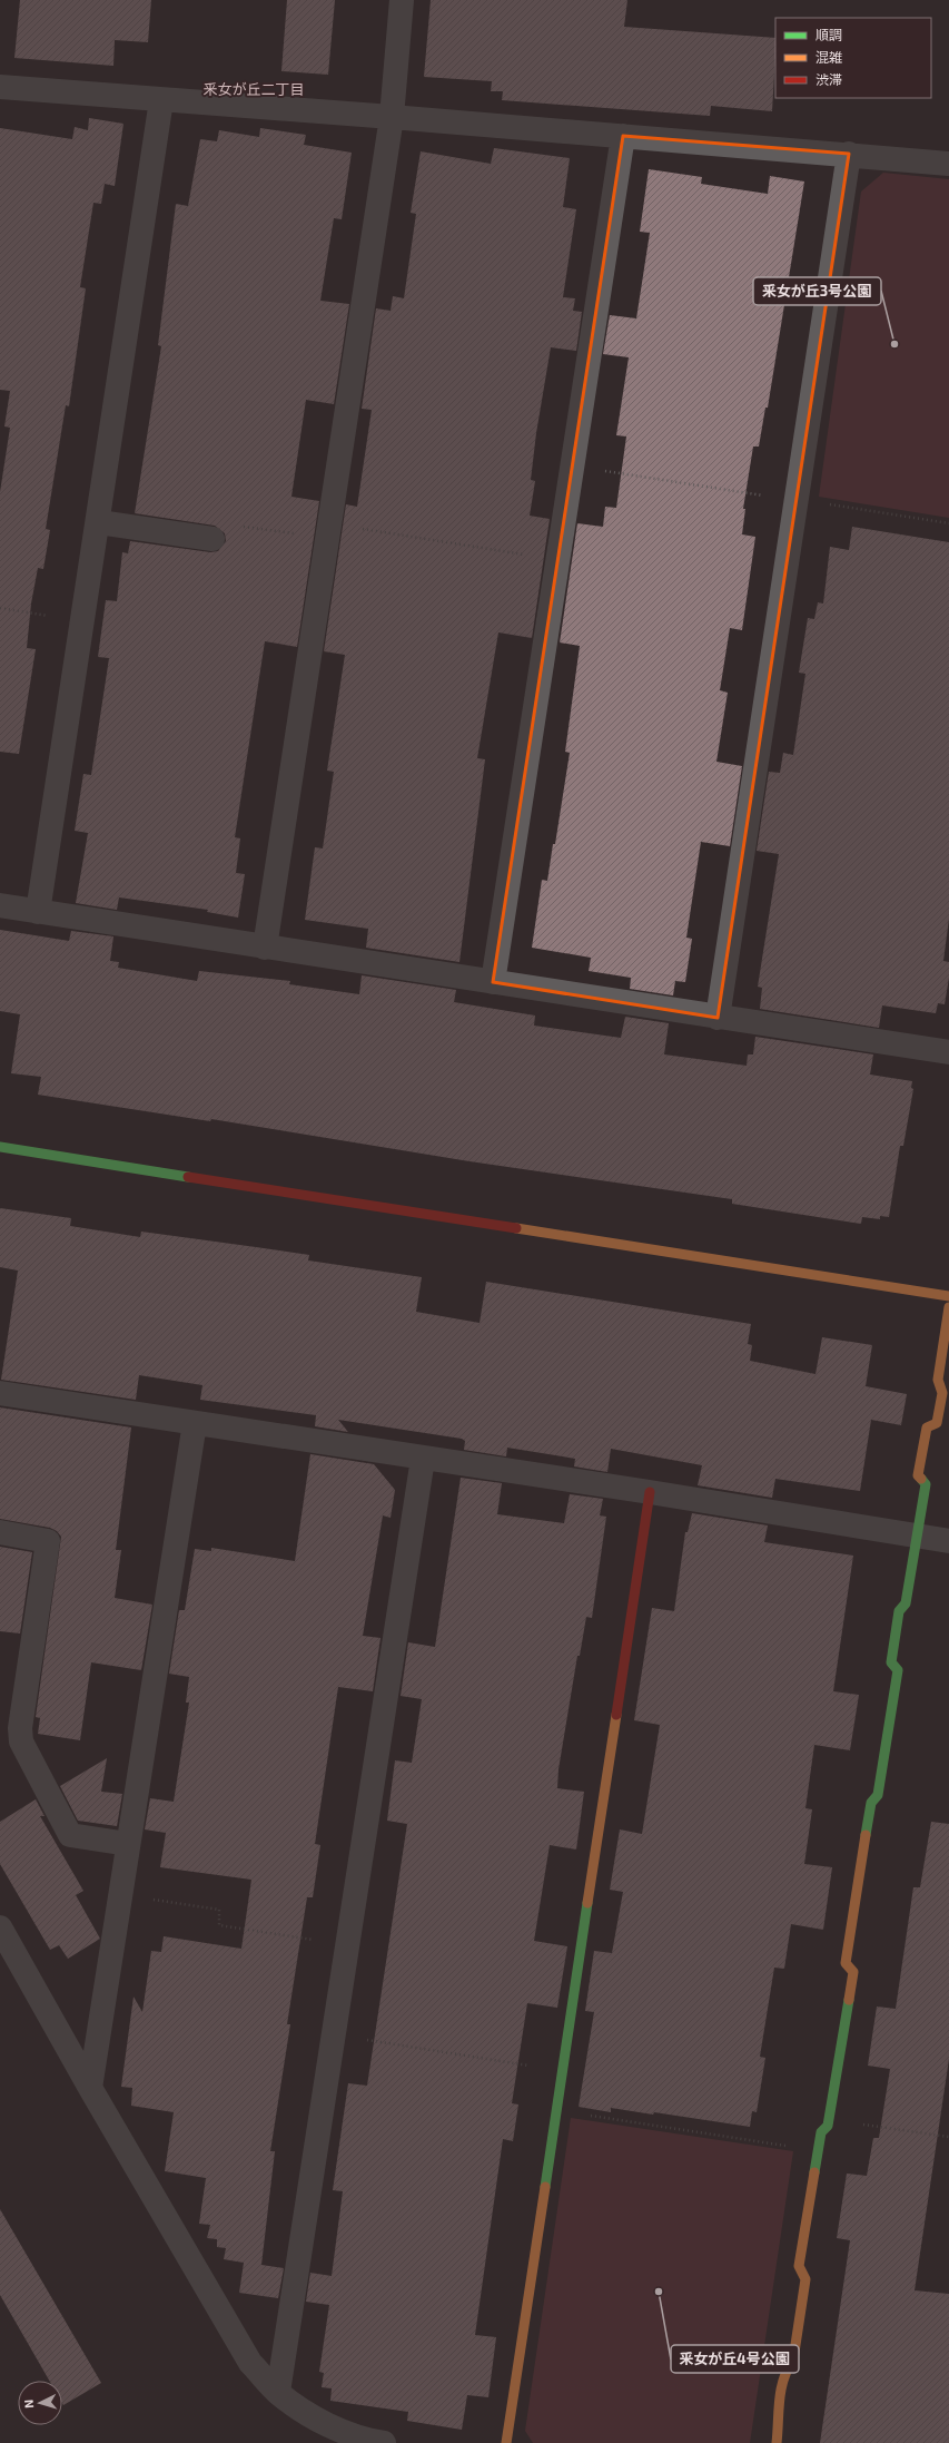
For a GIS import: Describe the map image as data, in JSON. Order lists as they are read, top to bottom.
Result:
{
  "districts": ["釆女が丘二丁目"],
  "places": ["釆女が丘3号公園", "釆女が丘4号公園"],
  "legend": ["順調", "混雑", "渋滞"],
  "north": "left"
}
